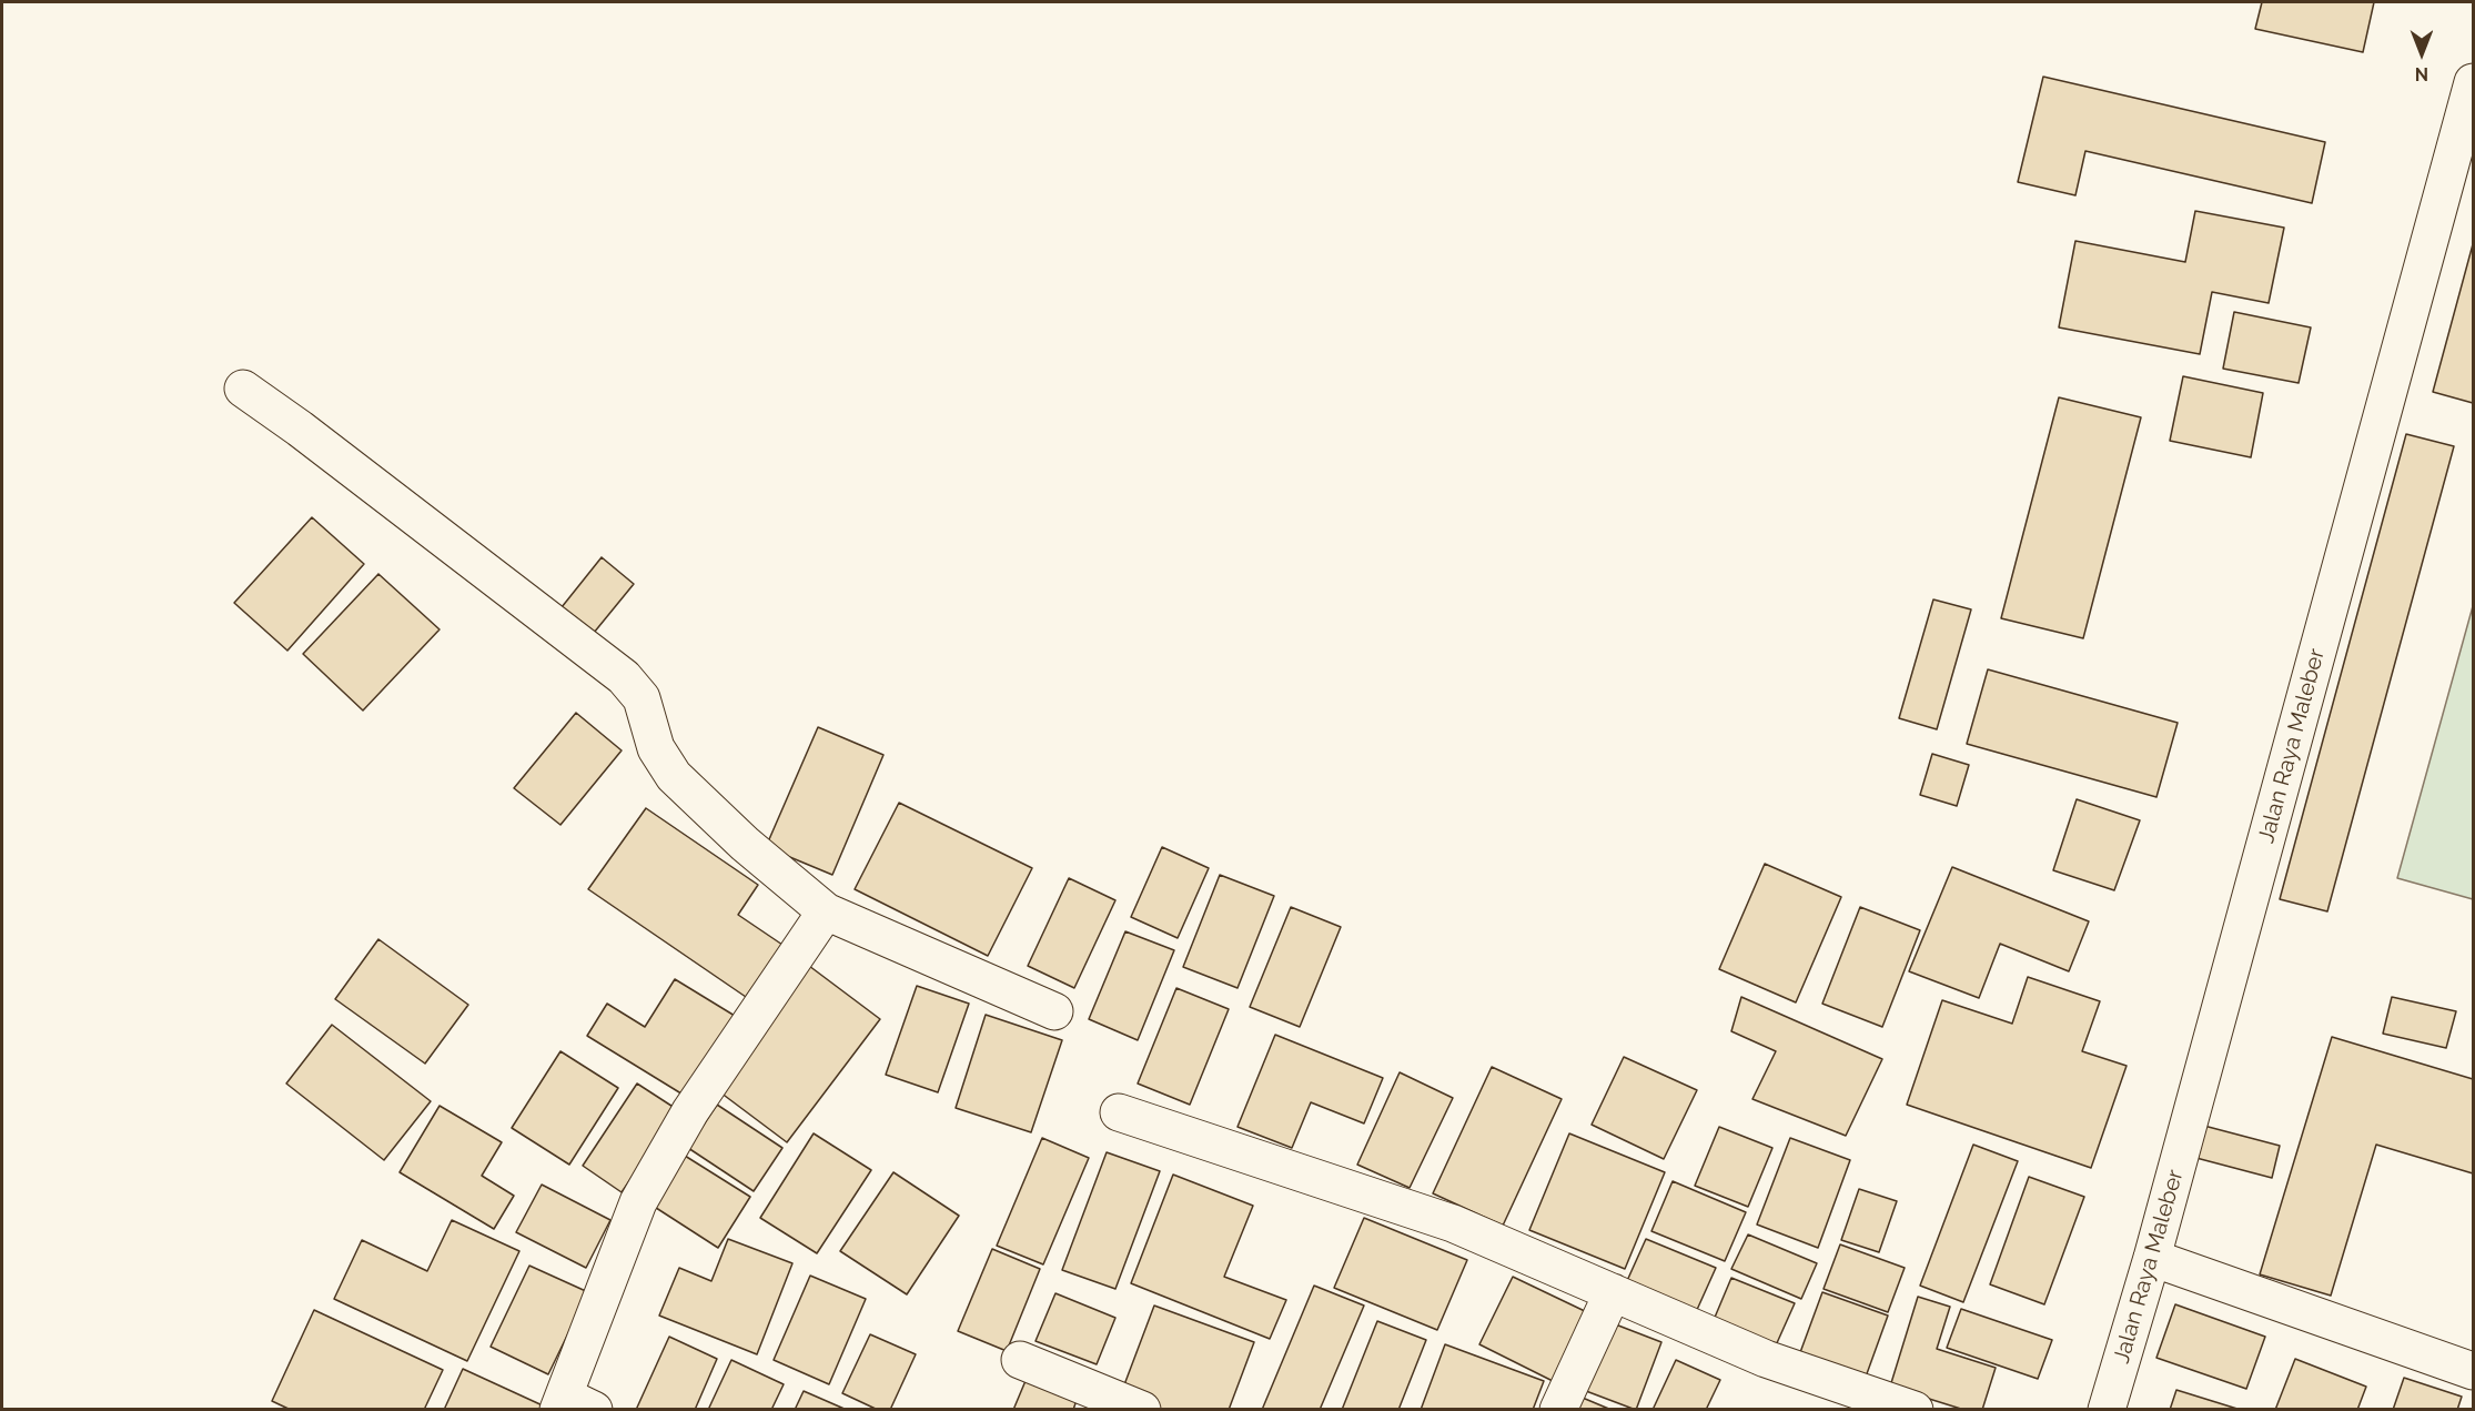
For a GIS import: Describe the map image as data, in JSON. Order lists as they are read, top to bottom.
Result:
{
  "streets": {
    "street": ["Jalan Raya Maleber"]
  },
  "north": "bottom"
}
